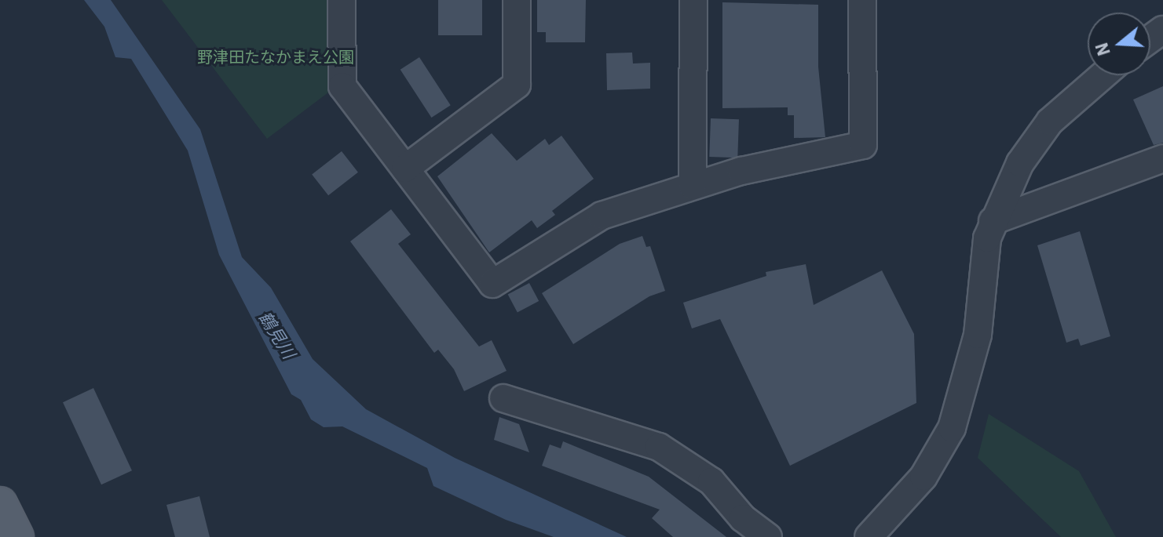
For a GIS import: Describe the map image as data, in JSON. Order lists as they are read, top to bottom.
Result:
{
  "water": ["鶴見川"],
  "parks": ["野津田たなかまえ公園"],
  "north": "left"
}
